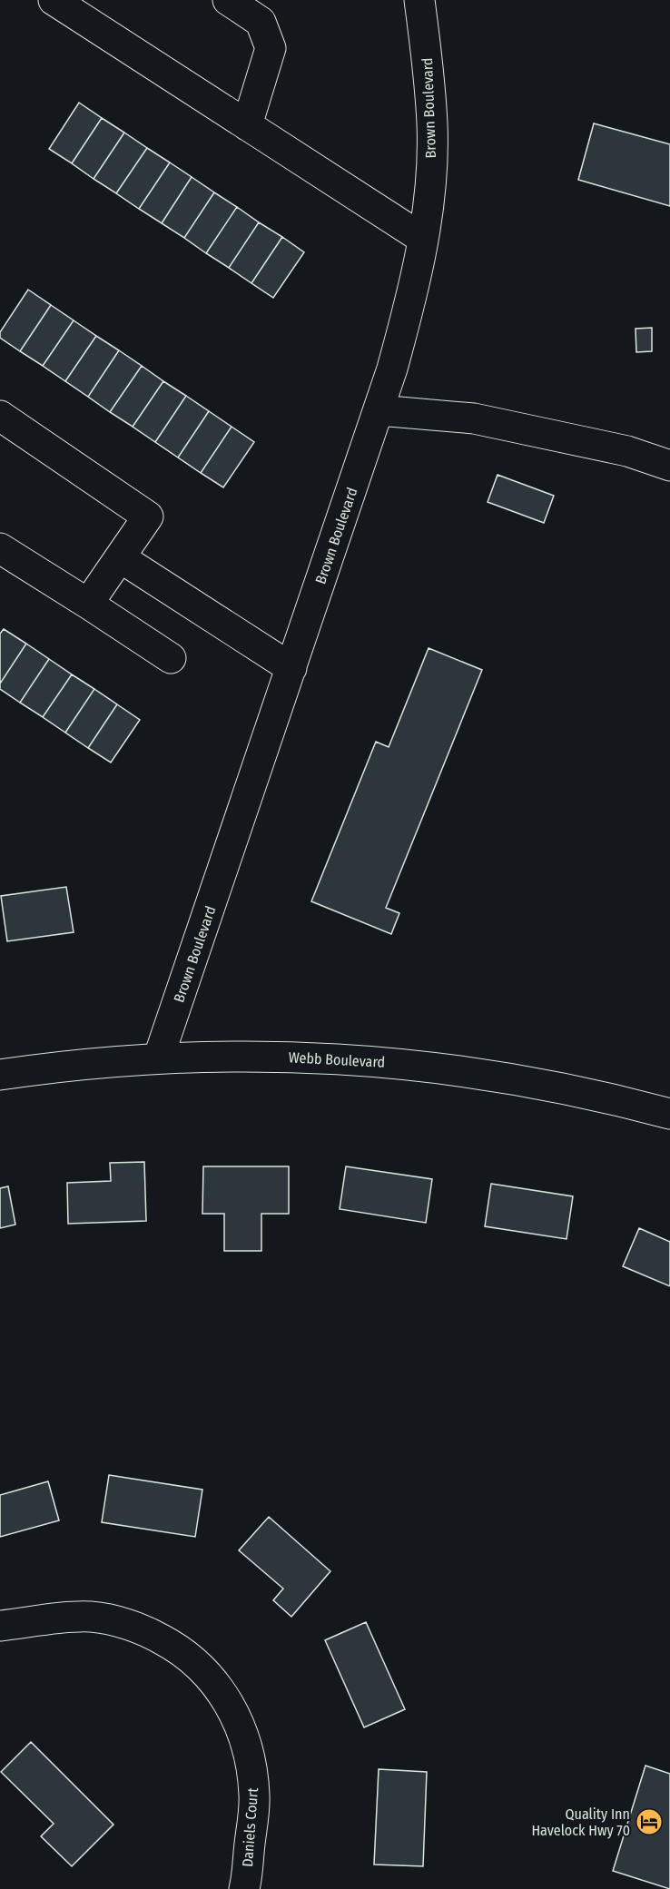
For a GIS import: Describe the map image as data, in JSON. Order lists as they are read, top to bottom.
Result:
{
  "streets": {
    "street": ["Brown Boulevard", "Webb Boulevard", "Daniels Court"]
  },
  "crossings": [
    ["Brown Boulevard", "Webb Boulevard"]
  ],
  "places": {
    "hotel": ["Quality Inn Havelock Hwy 70"]
  }
}
